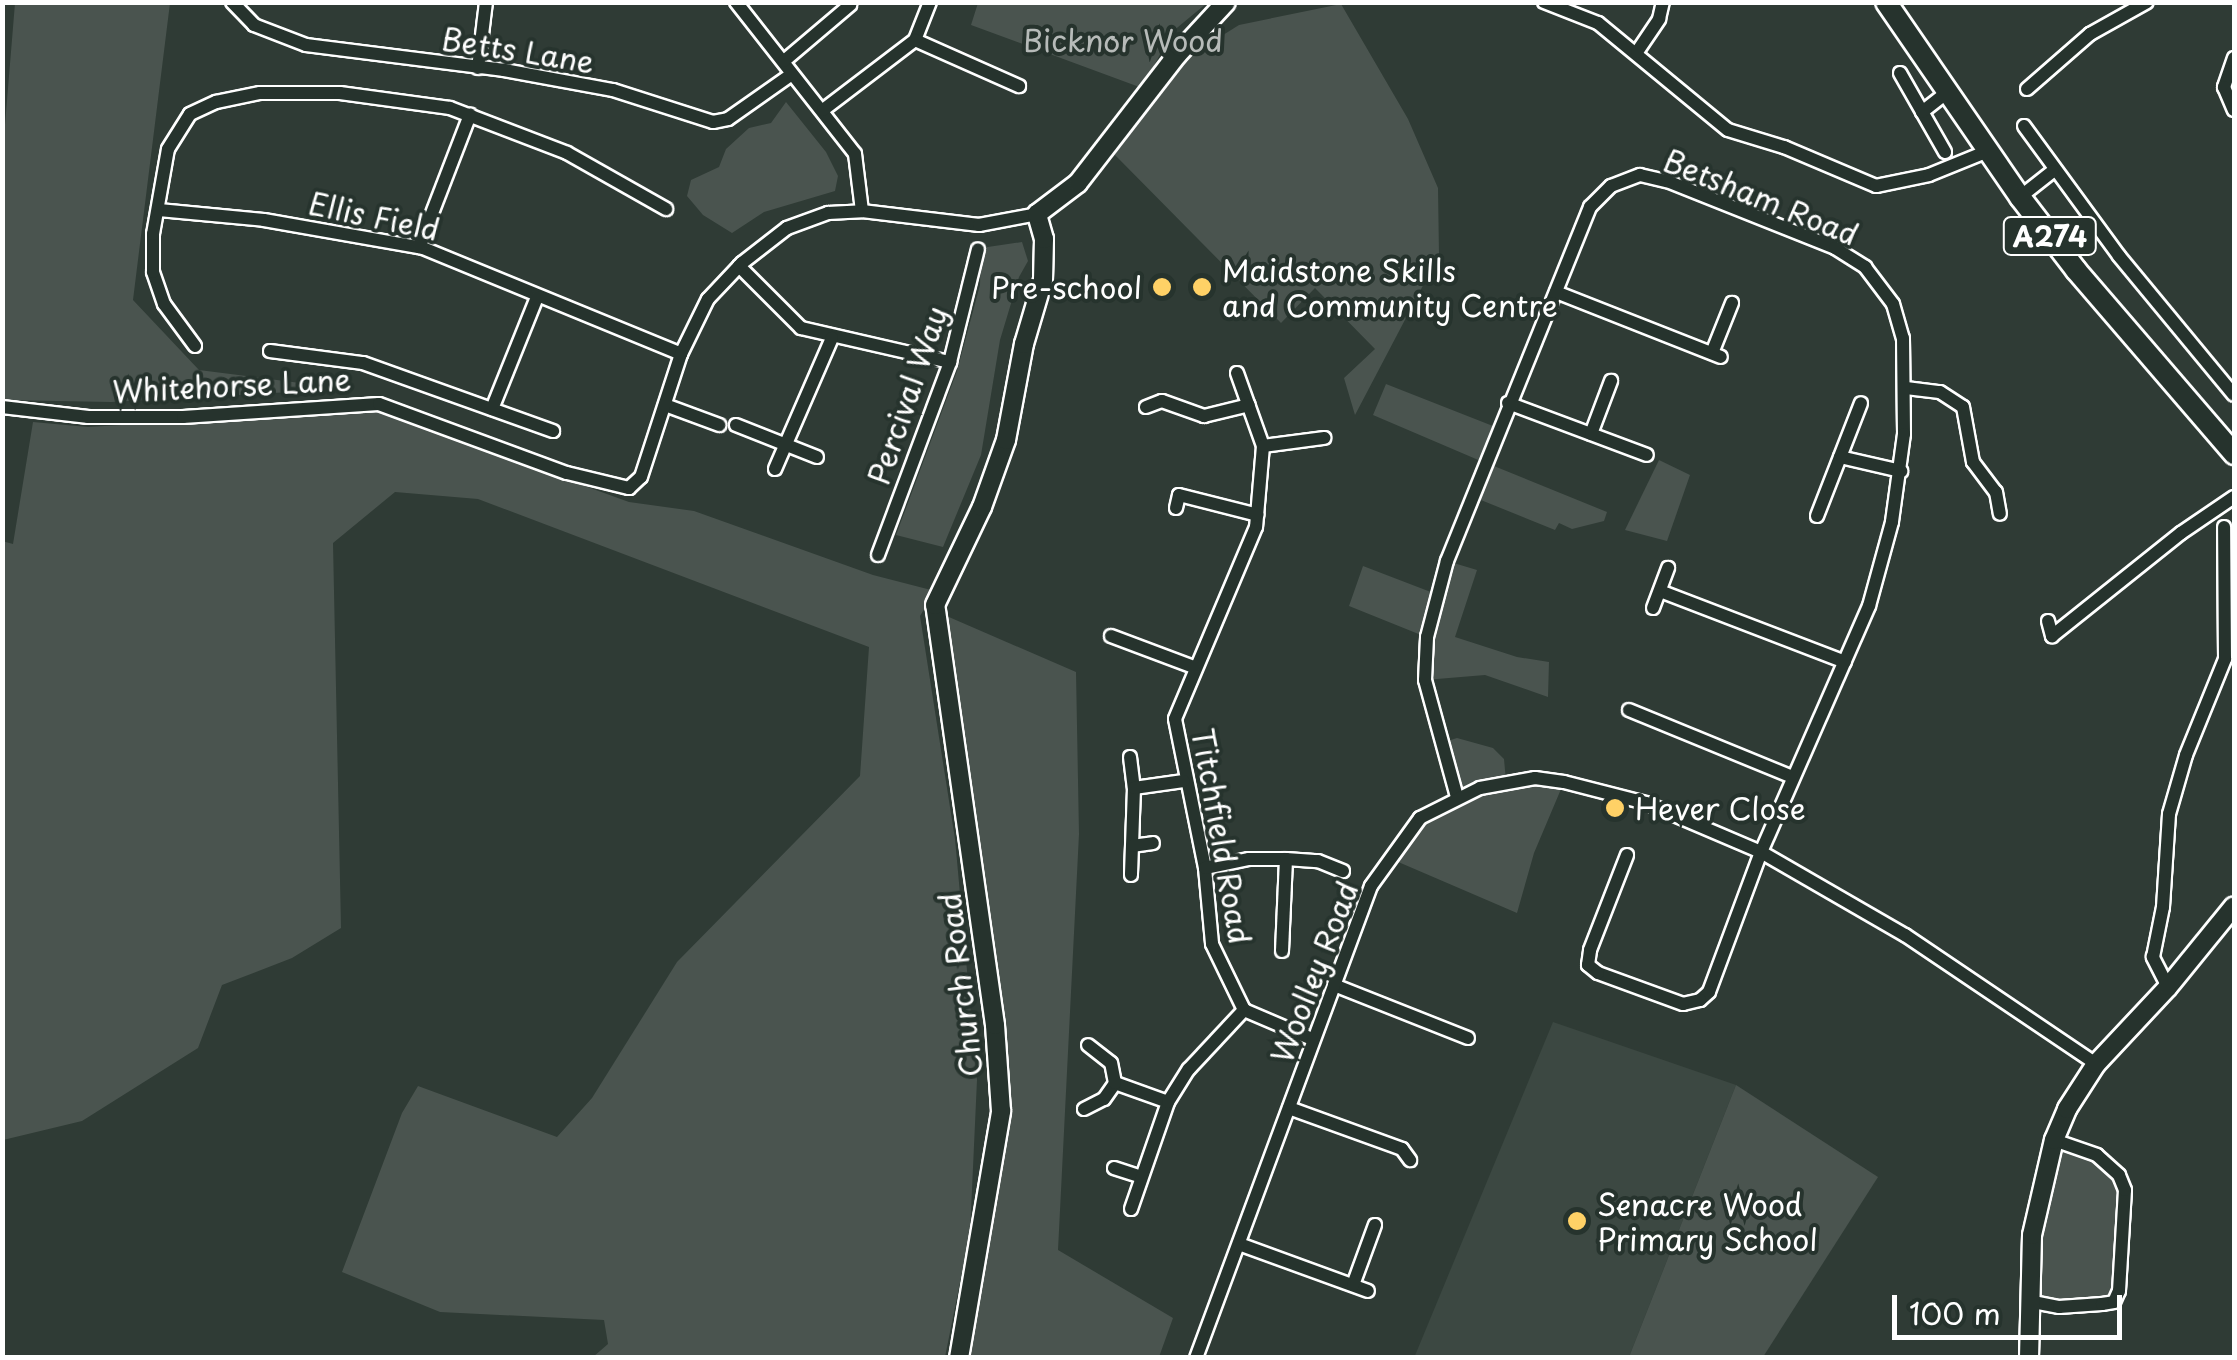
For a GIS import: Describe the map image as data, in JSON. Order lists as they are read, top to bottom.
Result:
{
  "streets": {
    "main road": ["A274"],
    "street": [
      "Betts Lane",
      "Betsham Road",
      "Ellis Field",
      "Whitehorse Lane",
      "Percival Way",
      "Titchfield Road",
      "Woolley Road",
      "Church Road"
    ]
  },
  "crossings": [
    ["Betsham Road", "Woolley Road"]
  ],
  "parks": ["Bicknor Wood"],
  "places": [
    "Pre-school",
    "Maidstone Skills and Community Centre",
    "Hever Close",
    "Senacre Wood Primary School"
  ],
  "scale_bar": "100 m"
}
